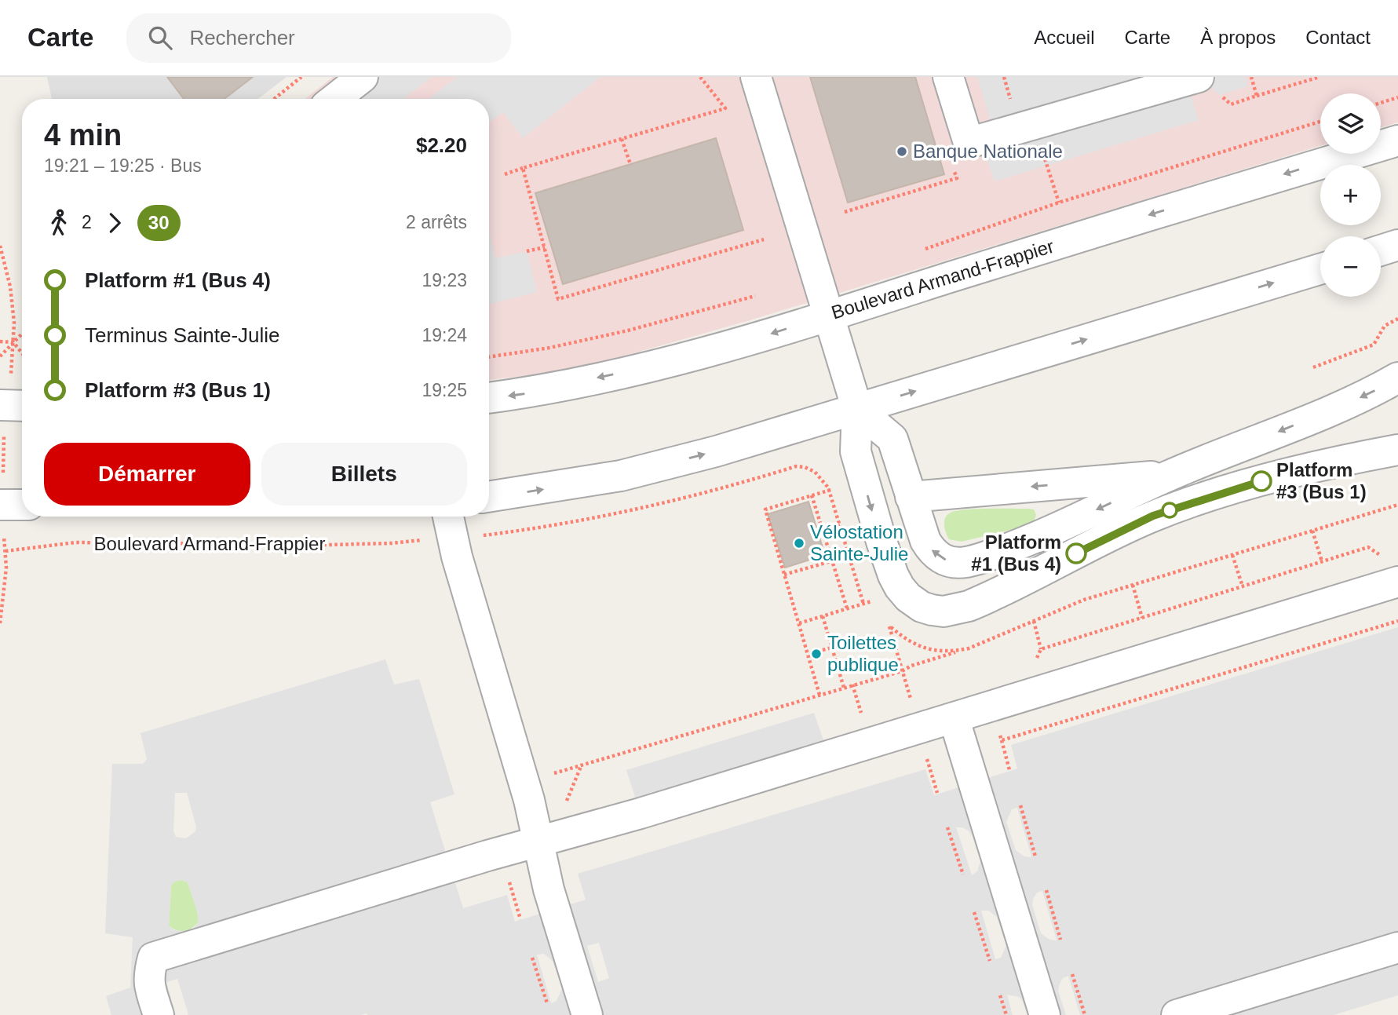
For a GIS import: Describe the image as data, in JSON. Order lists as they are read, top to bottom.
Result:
{
  "streets": {
    "street": ["Boulevard Armand-Frappier"]
  },
  "places": [
    "Banque Nationale",
    "Platform #3 (Bus 1)",
    "Vélostation Sainte-Julie",
    "Platform #1 (Bus 4)",
    "Toilettes publique"
  ],
  "lines": ["bus line 30"],
  "page": {
    "header": "Carte",
    "search": "Rechercher",
    "nav": [
      "Accueil",
      "Carte",
      "À propos",
      "Contact"
    ],
    "map_buttons": ["+", "−"],
    "heading": ["4 min", "19:21 – 19:25 · Bus", "$2.20"],
    "legs": ["2", "30", "2 arrêts"],
    "list": [
      {
        "name": "Platform #1 (Bus 4)",
        "value": "19:23"
      },
      {
        "name": "Terminus Sainte-Julie",
        "value": "19:24"
      },
      {
        "name": "Platform #3 (Bus 1)",
        "value": "19:25"
      }
    ],
    "buttons": ["Démarrer", "Billets"]
  }
}
